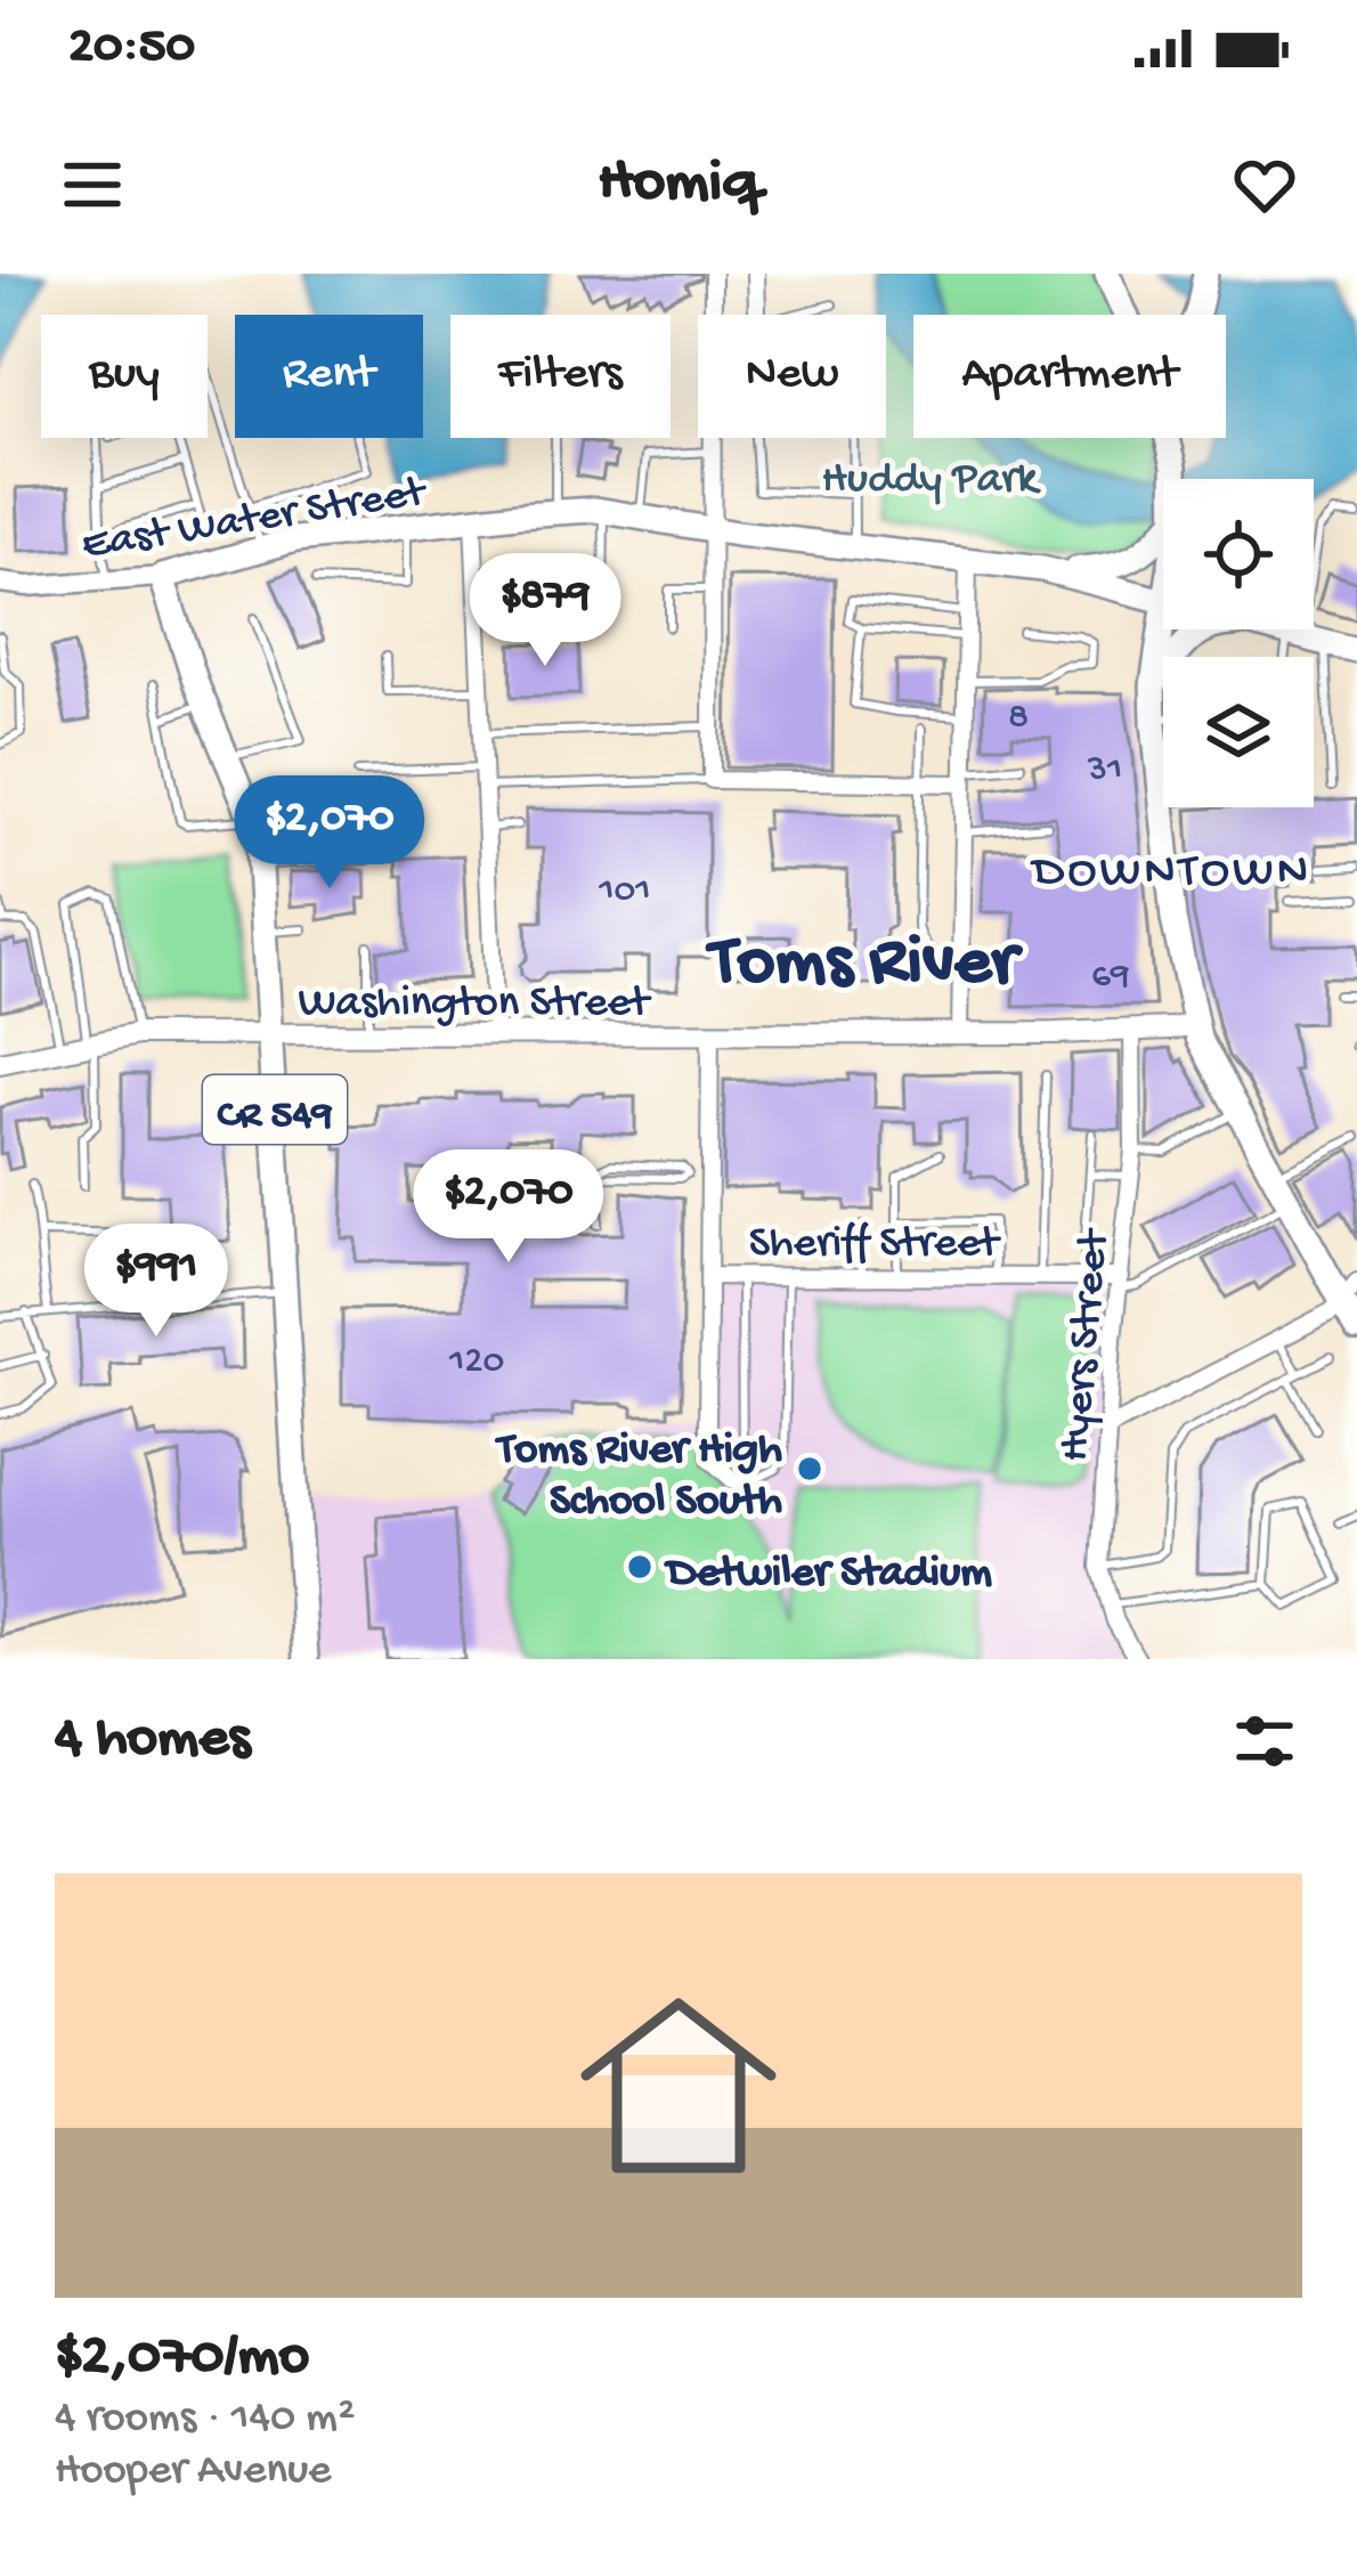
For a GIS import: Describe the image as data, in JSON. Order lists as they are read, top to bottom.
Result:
{
  "streets": {
    "main road": ["East Water Street", "Washington Street", "CR 549"],
    "street": ["Sheriff Street", "Hyers Street"]
  },
  "crossings": [
    ["East Water Street", "CR 549"],
    ["Washington Street", "CR 549"],
    ["Washington Street", "Hyers Street"],
    ["Sheriff Street", "Hyers Street"]
  ],
  "districts": ["DOWNTOWN", "Toms River"],
  "parks": ["Huddy Park"],
  "places": ["Toms River High School South", "Detwiler Stadium"],
  "house_numbers": [
    "8",
    "31",
    "101",
    "69",
    "120"
  ],
  "page": {
    "status": "20:50",
    "header": "Homiq",
    "chip": [
      "Buy",
      "Rent",
      "Filters",
      "New",
      "Apartment"
    ],
    "price": [
      "$879",
      "$2,070",
      "$2,070",
      "$991"
    ],
    "heading": "4 homes",
    "list": [
      {
        "name": "$2,070/mo",
        "note": "4 rooms · 140 m² · Hooper Avenue"
      }
    ]
  }
}
